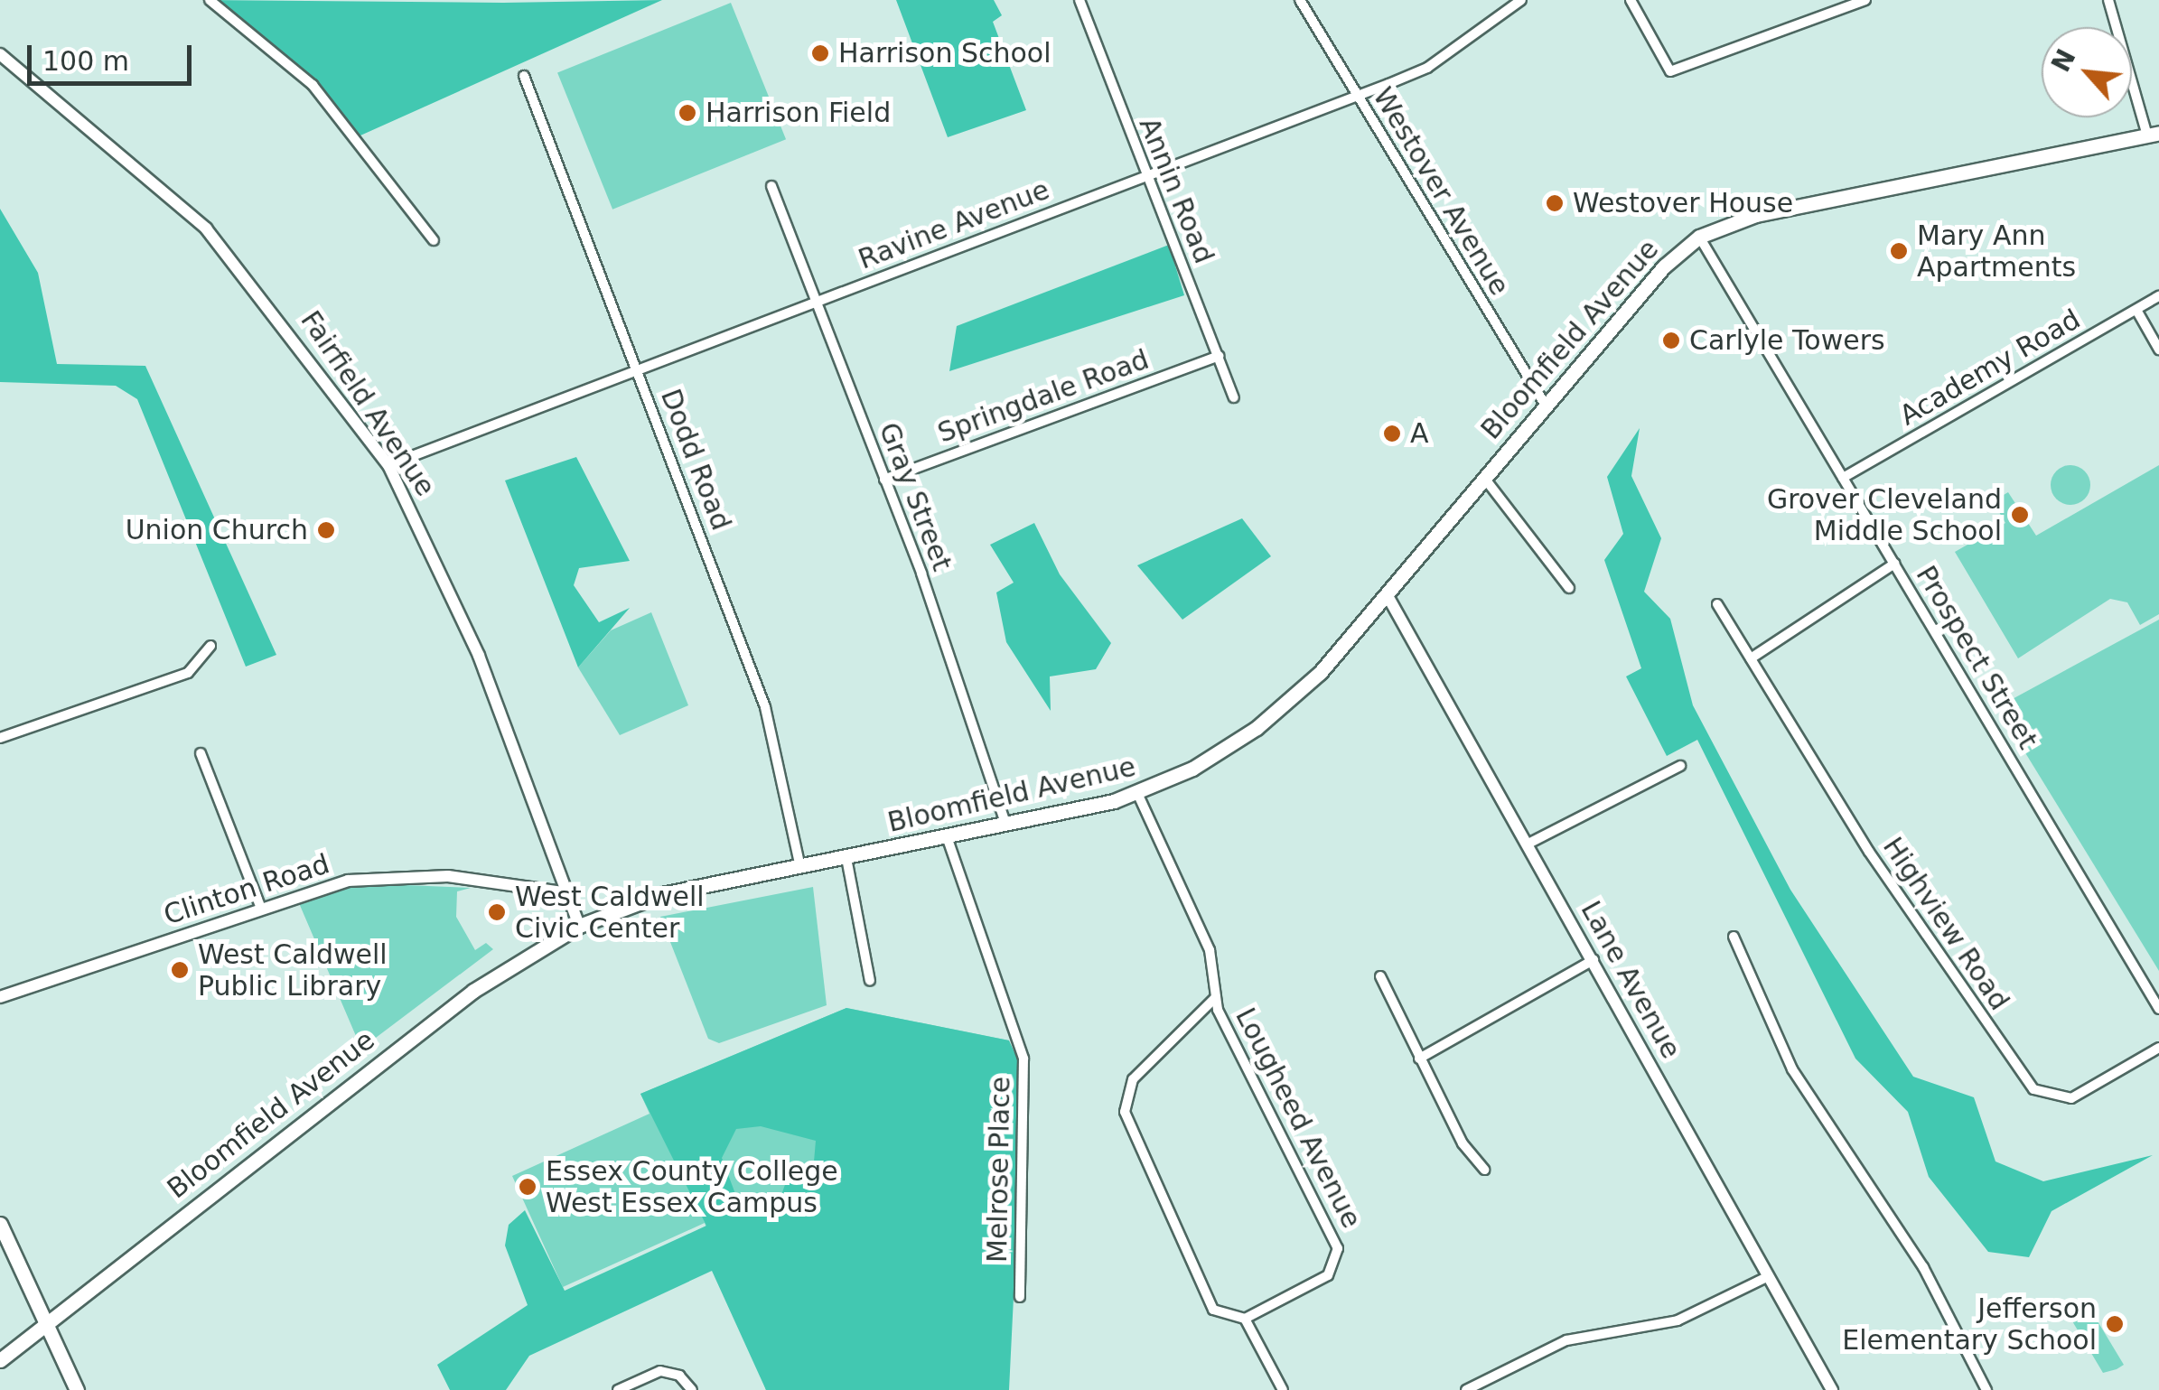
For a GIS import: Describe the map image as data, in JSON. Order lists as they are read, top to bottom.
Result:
{
  "streets": {
    "main road": ["Bloomfield Avenue"],
    "street": [
      "Annin Road",
      "Westover Avenue",
      "Ravine Avenue",
      "Academy Road",
      "Springdale Road",
      "Fairfield Avenue",
      "Dodd Road",
      "Gray Street",
      "Prospect Street",
      "Clinton Road",
      "Highview Road",
      "Lane Avenue",
      "Lougheed Avenue",
      "Melrose Place"
    ]
  },
  "crossings": [
    ["Annin Road", "Ravine Avenue"],
    ["Annin Road", "Springdale Road"],
    ["Westover Avenue", "Ravine Avenue"],
    ["Westover Avenue", "Bloomfield Avenue"],
    ["Ravine Avenue", "Fairfield Avenue"],
    ["Ravine Avenue", "Dodd Road"],
    ["Ravine Avenue", "Gray Street"],
    ["Bloomfield Avenue", "Fairfield Avenue"],
    ["Bloomfield Avenue", "Dodd Road"],
    ["Bloomfield Avenue", "Gray Street"],
    ["Bloomfield Avenue", "Prospect Street"],
    ["Bloomfield Avenue", "Lane Avenue"],
    ["Bloomfield Avenue", "Lougheed Avenue"],
    ["Bloomfield Avenue", "Melrose Place"],
    ["Academy Road", "Prospect Street"],
    ["Springdale Road", "Gray Street"],
    ["Fairfield Avenue", "Clinton Road"]
  ],
  "places": [
    "Harrison School",
    "Harrison Field",
    "Westover House",
    "Mary Ann Apartments",
    "Carlyle Towers",
    "A",
    "Grover Cleveland Middle School",
    "Union Church",
    "West Caldwell Civic Center",
    "West Caldwell Public Library",
    "Essex County College West Essex Campus",
    "Jefferson Elementary School"
  ],
  "scale_bar": "100 m",
  "north": "top left"
}
